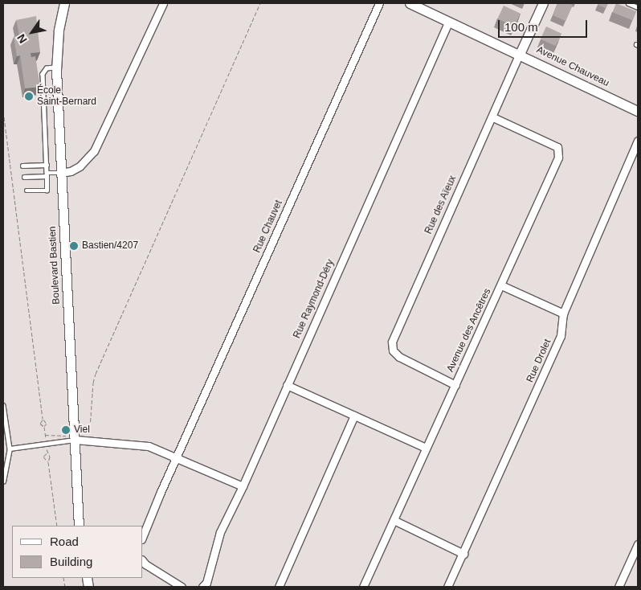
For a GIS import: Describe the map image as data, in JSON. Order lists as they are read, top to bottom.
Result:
{
  "streets": {
    "main road": ["Avenue Chauveau", "Rue des Aïeux", "Boulevard Bastien"],
    "street": [
      "Rue Chauvet",
      "Rue Raymond-Déry",
      "Avenue des Ancêtres",
      "Rue Drolet"
    ]
  },
  "crossings": [
    ["Avenue Chauveau", "Rue des Aïeux"],
    ["Avenue Chauveau", "Rue Raymond-Déry"],
    ["Rue des Aïeux", "Avenue des Ancêtres"]
  ],
  "places": ["École Saint-Bernard", "Bastien/4207", "Viel"],
  "legend": ["Road", "Building"],
  "scale_bar": "100 m",
  "north": "bottom left"
}
